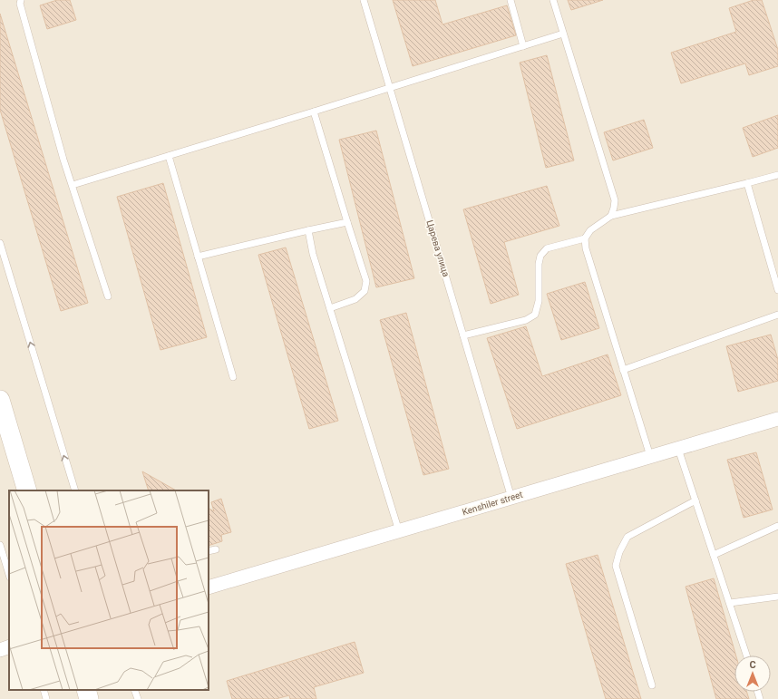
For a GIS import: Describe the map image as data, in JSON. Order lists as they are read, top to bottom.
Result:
{
  "streets": {
    "street": ["Kenshiler street"],
    "lane": ["Царева улица"]
  },
  "crossings": [
    ["Царева улица", "Kenshiler street"]
  ],
  "north": "top"
}
